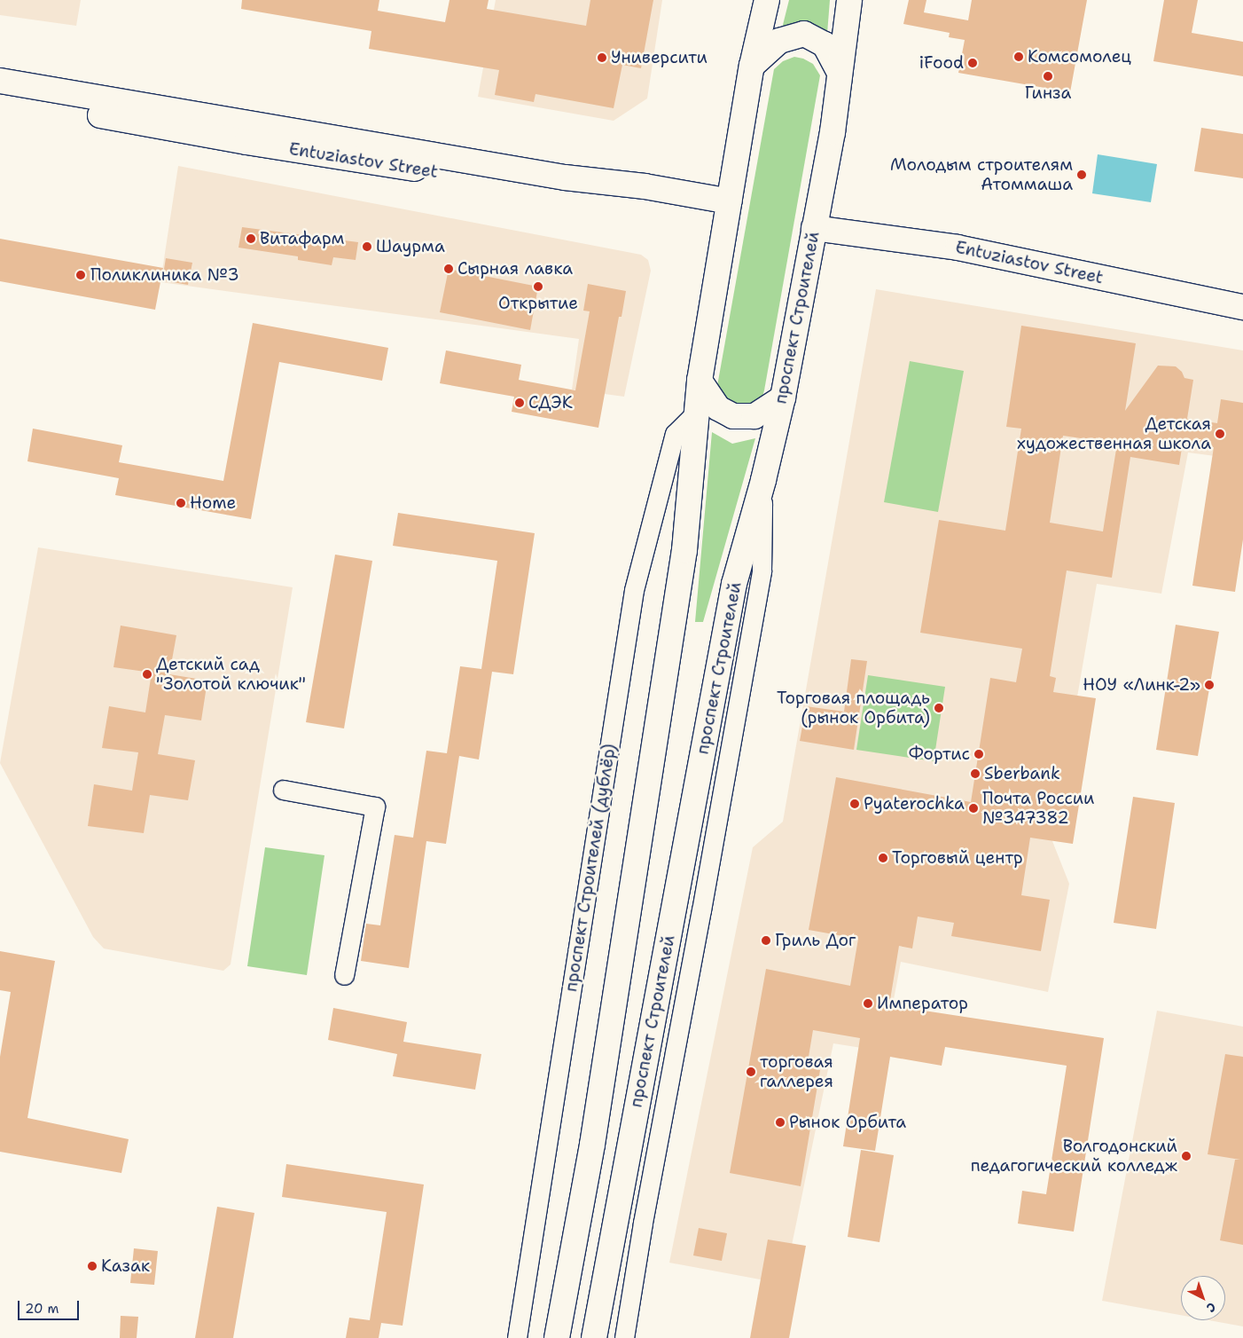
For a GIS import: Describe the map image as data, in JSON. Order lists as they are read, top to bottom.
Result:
{
  "streets": {
    "main road": ["Entuziastov Street", "проспект Строителей"],
    "street": ["проспект Строителей (дублёр)"]
  },
  "crossings": [
    ["Entuziastov Street", "проспект Строителей"]
  ],
  "places": [
    "Комсомолец",
    "Университи",
    "iFood",
    "Гинза",
    "Молодым строителям Атоммаша",
    "Витафарм",
    "Шаурма",
    "Сырная лавка",
    "Поликлиника №3",
    "Открытие",
    "СДЭК",
    "Детская художественная школа",
    "Home",
    "Детский сад \"Золотой ключик\"",
    "НОУ «Линк-2»",
    "Торговая площадь (рынок Орбита)",
    "Фортис",
    "Sberbank",
    "Pyaterochka",
    "Почта России №347382",
    "Торговый центр",
    "Гриль Дог",
    "Император",
    "торговая галлерея",
    "Рынок Орбита",
    "Волгодонский педагогический колледж",
    "Казак"
  ],
  "scale_bar": "20 m",
  "north": "bottom right"
}
